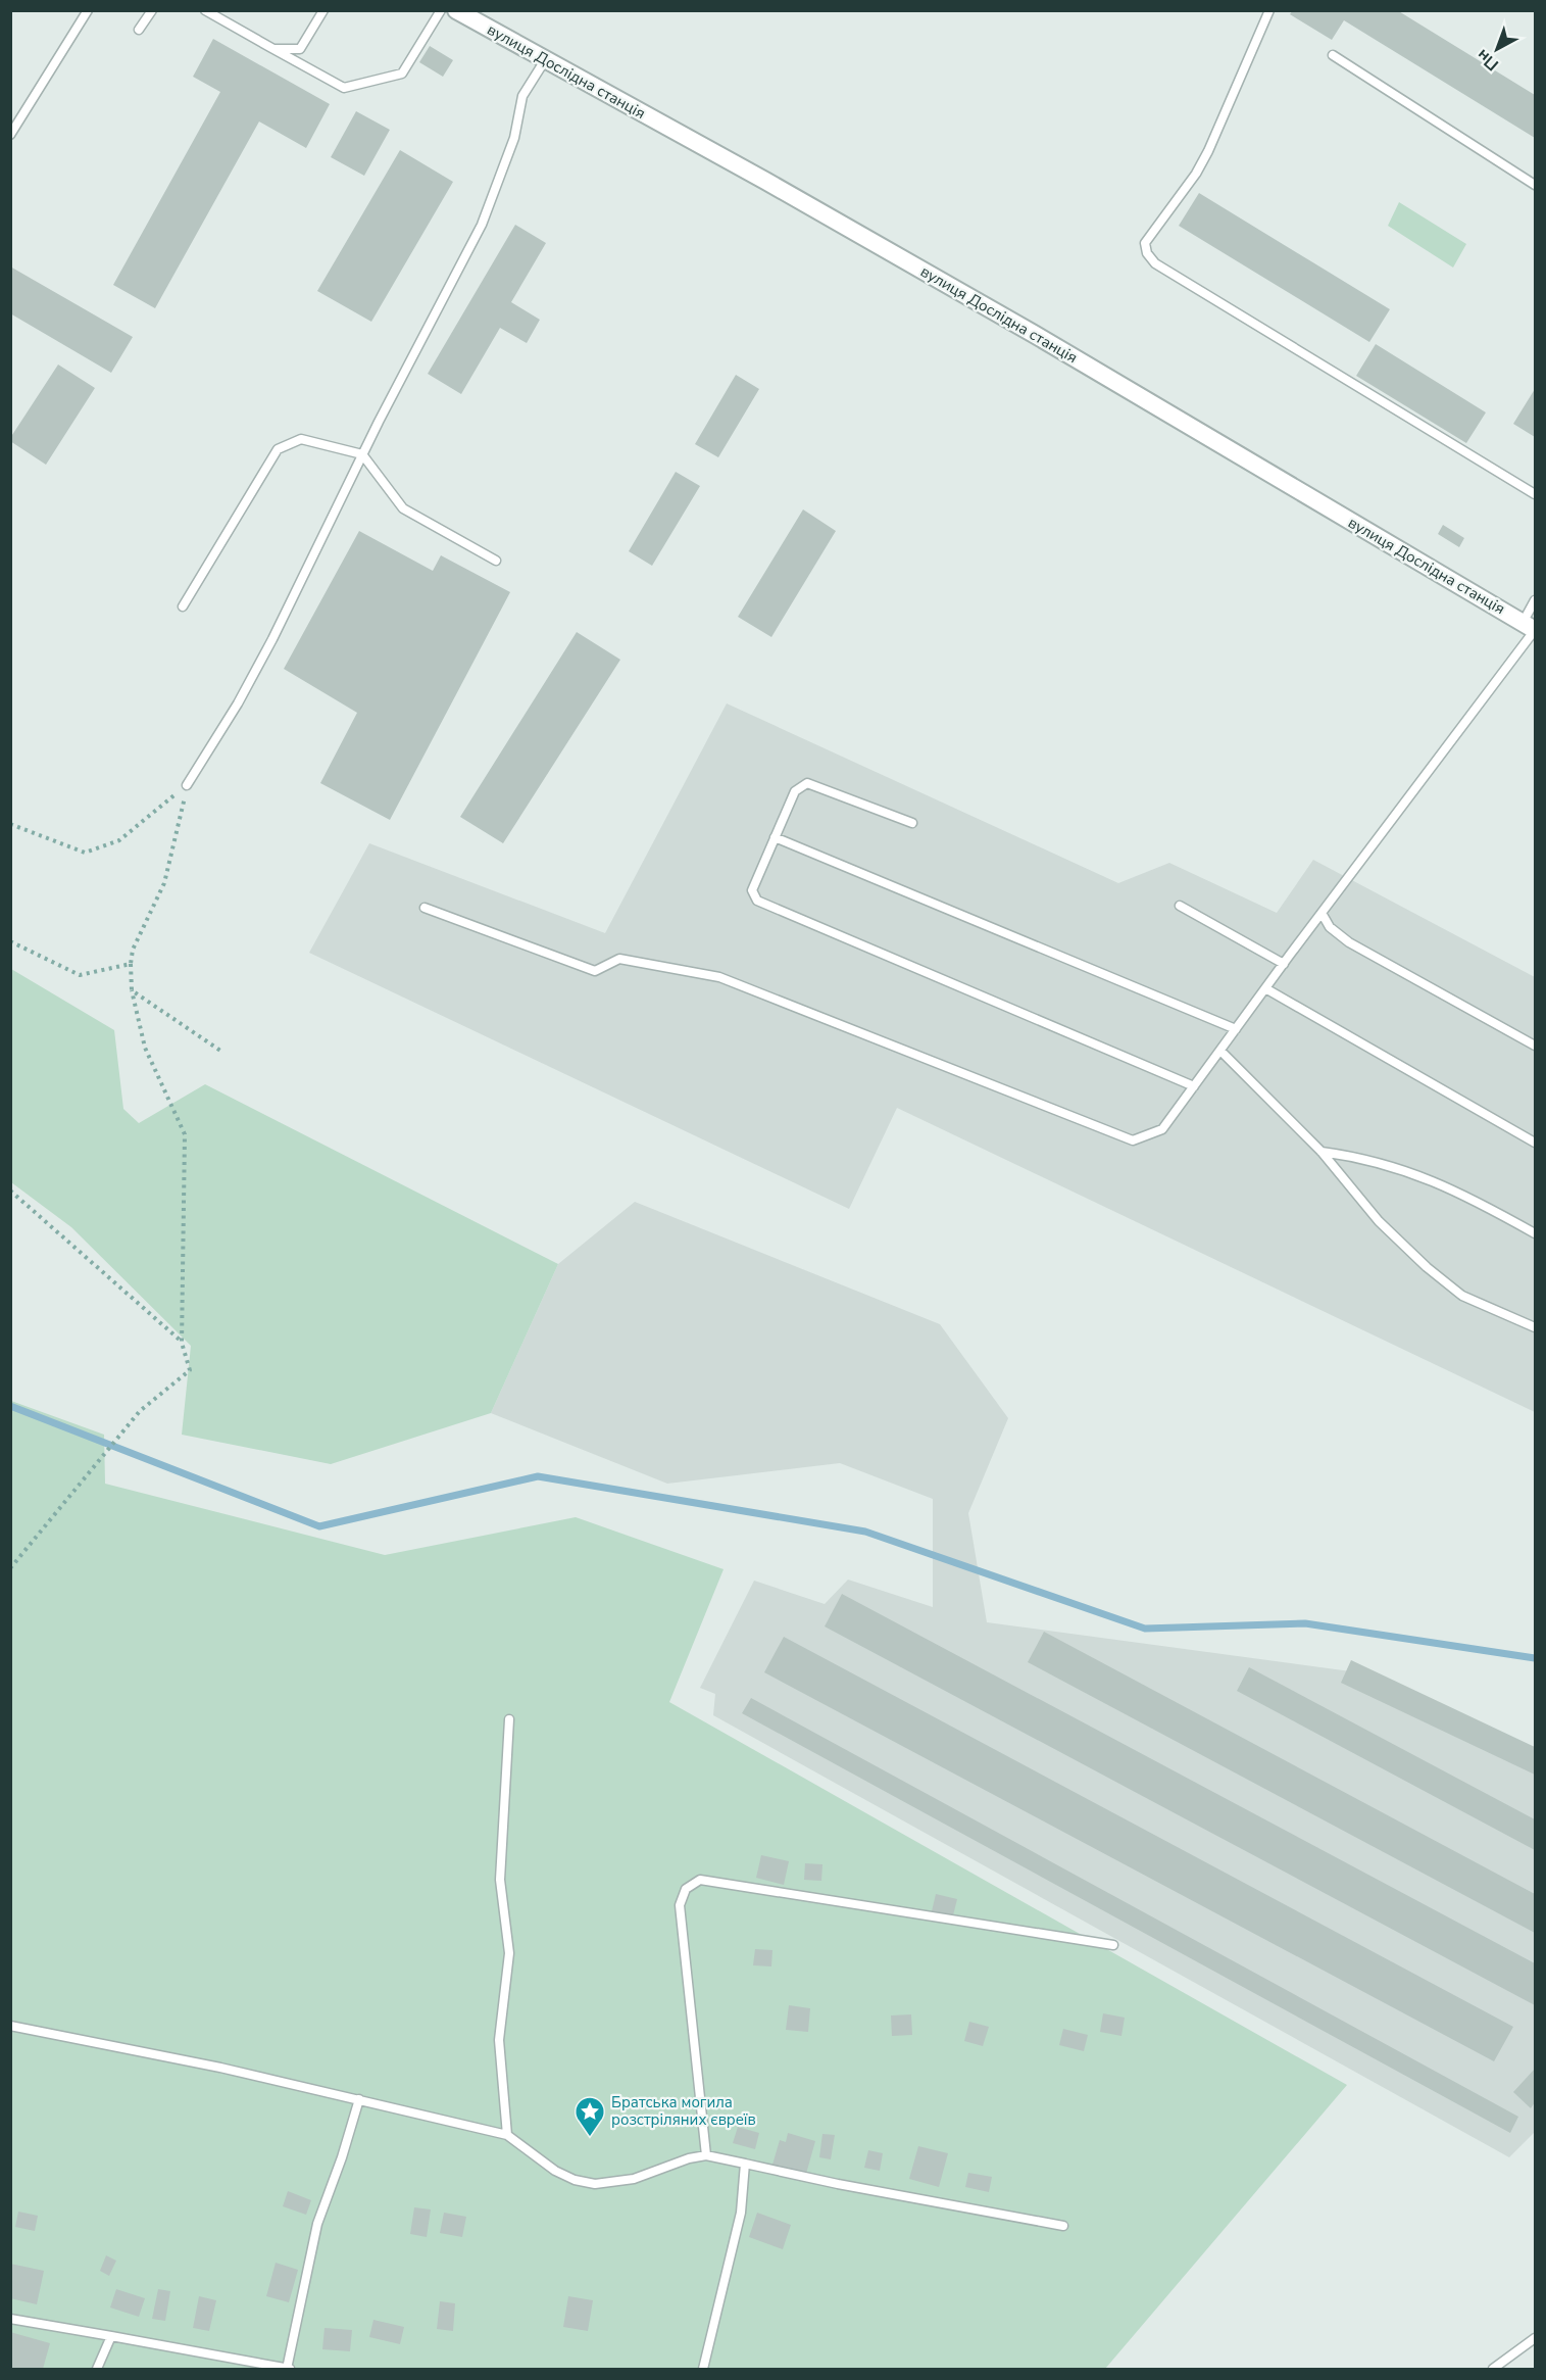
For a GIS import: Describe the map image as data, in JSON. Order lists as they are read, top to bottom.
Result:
{
  "streets": {
    "street": ["вулиця Дослідна станція"]
  },
  "places": {
    "place": ["Братська могила розстріляних євреїв"]
  },
  "north": "bottom left"
}
